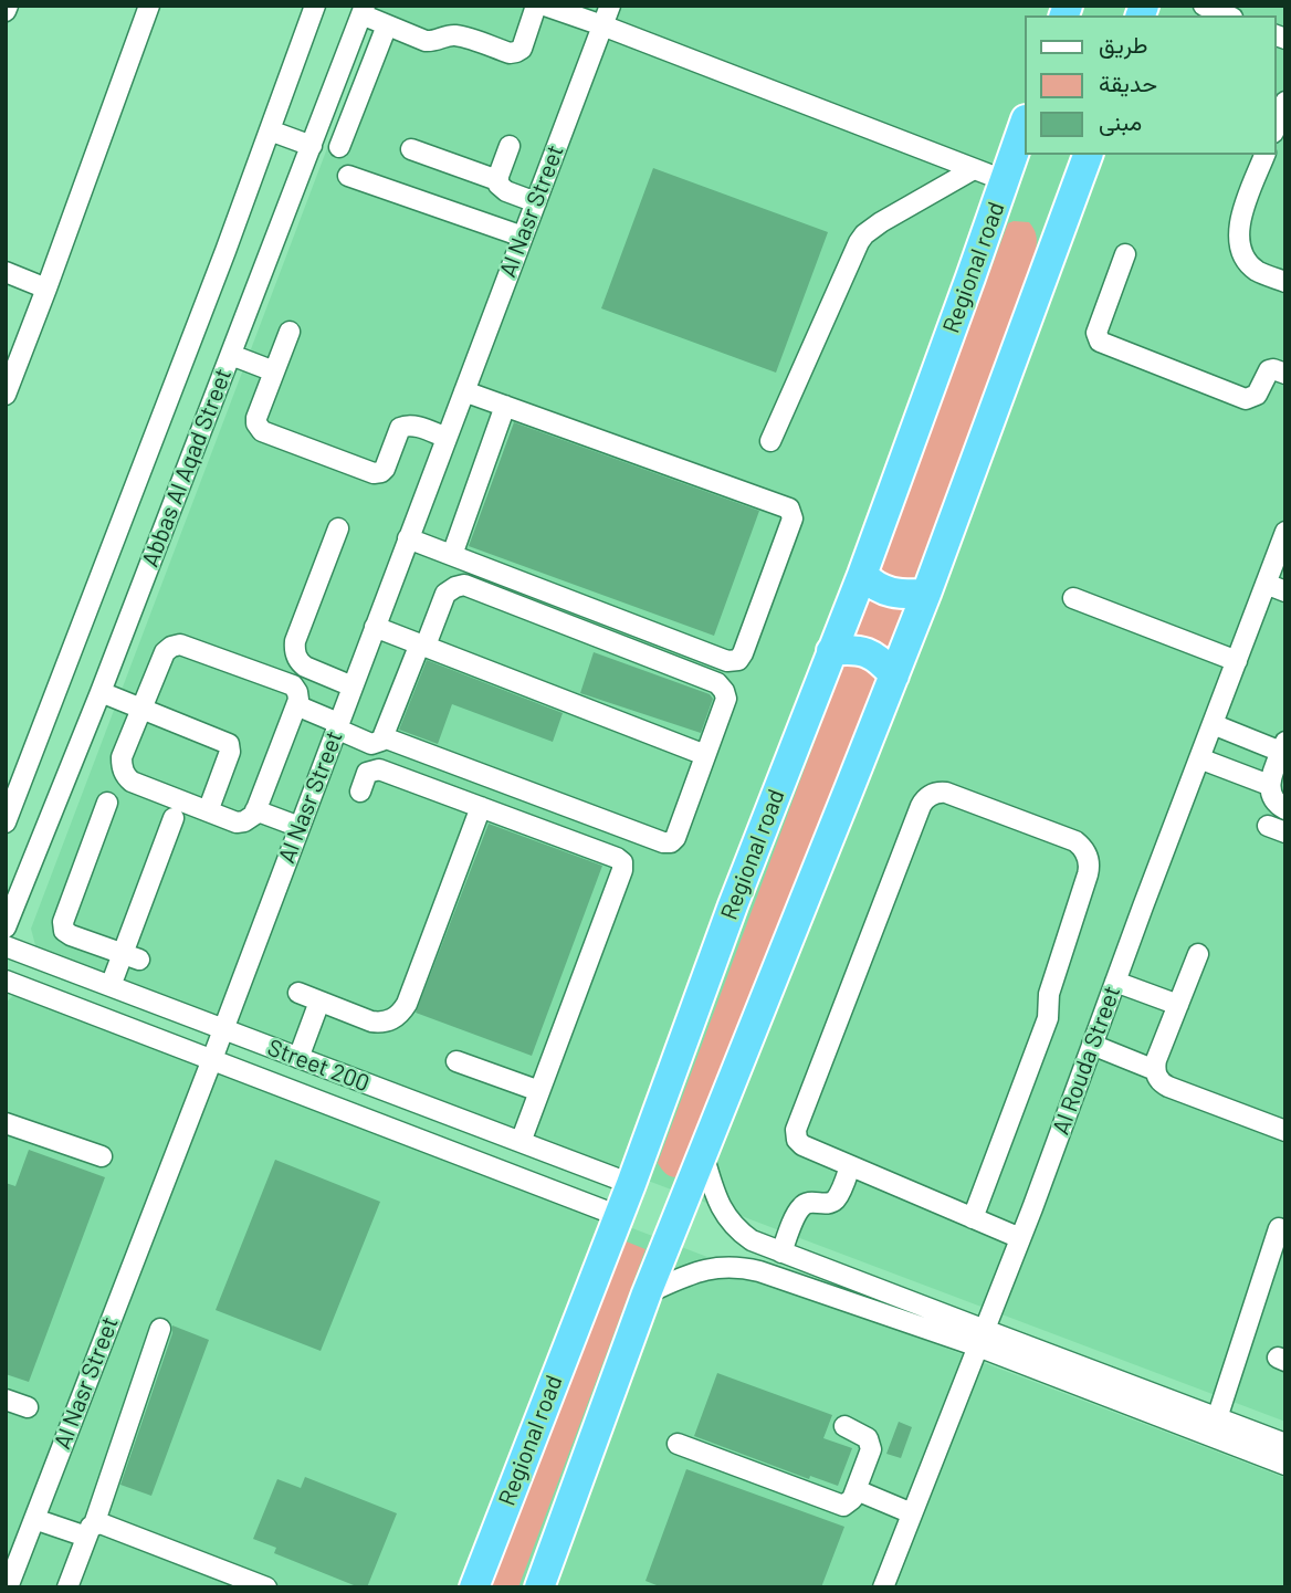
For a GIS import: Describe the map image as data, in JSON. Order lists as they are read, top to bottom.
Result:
{
  "streets": {
    "highway": ["Regional road"],
    "street": [
      "Al Nasr Street",
      "Abbas Al Aqad Street",
      "Al Rouda Street",
      "Street 200"
    ]
  },
  "crossings": [
    ["Al Nasr Street", "Street 200"],
    ["Regional road", "Street 200"]
  ],
  "legend": ["طريق", "حديقة", "مبنى"]
}
